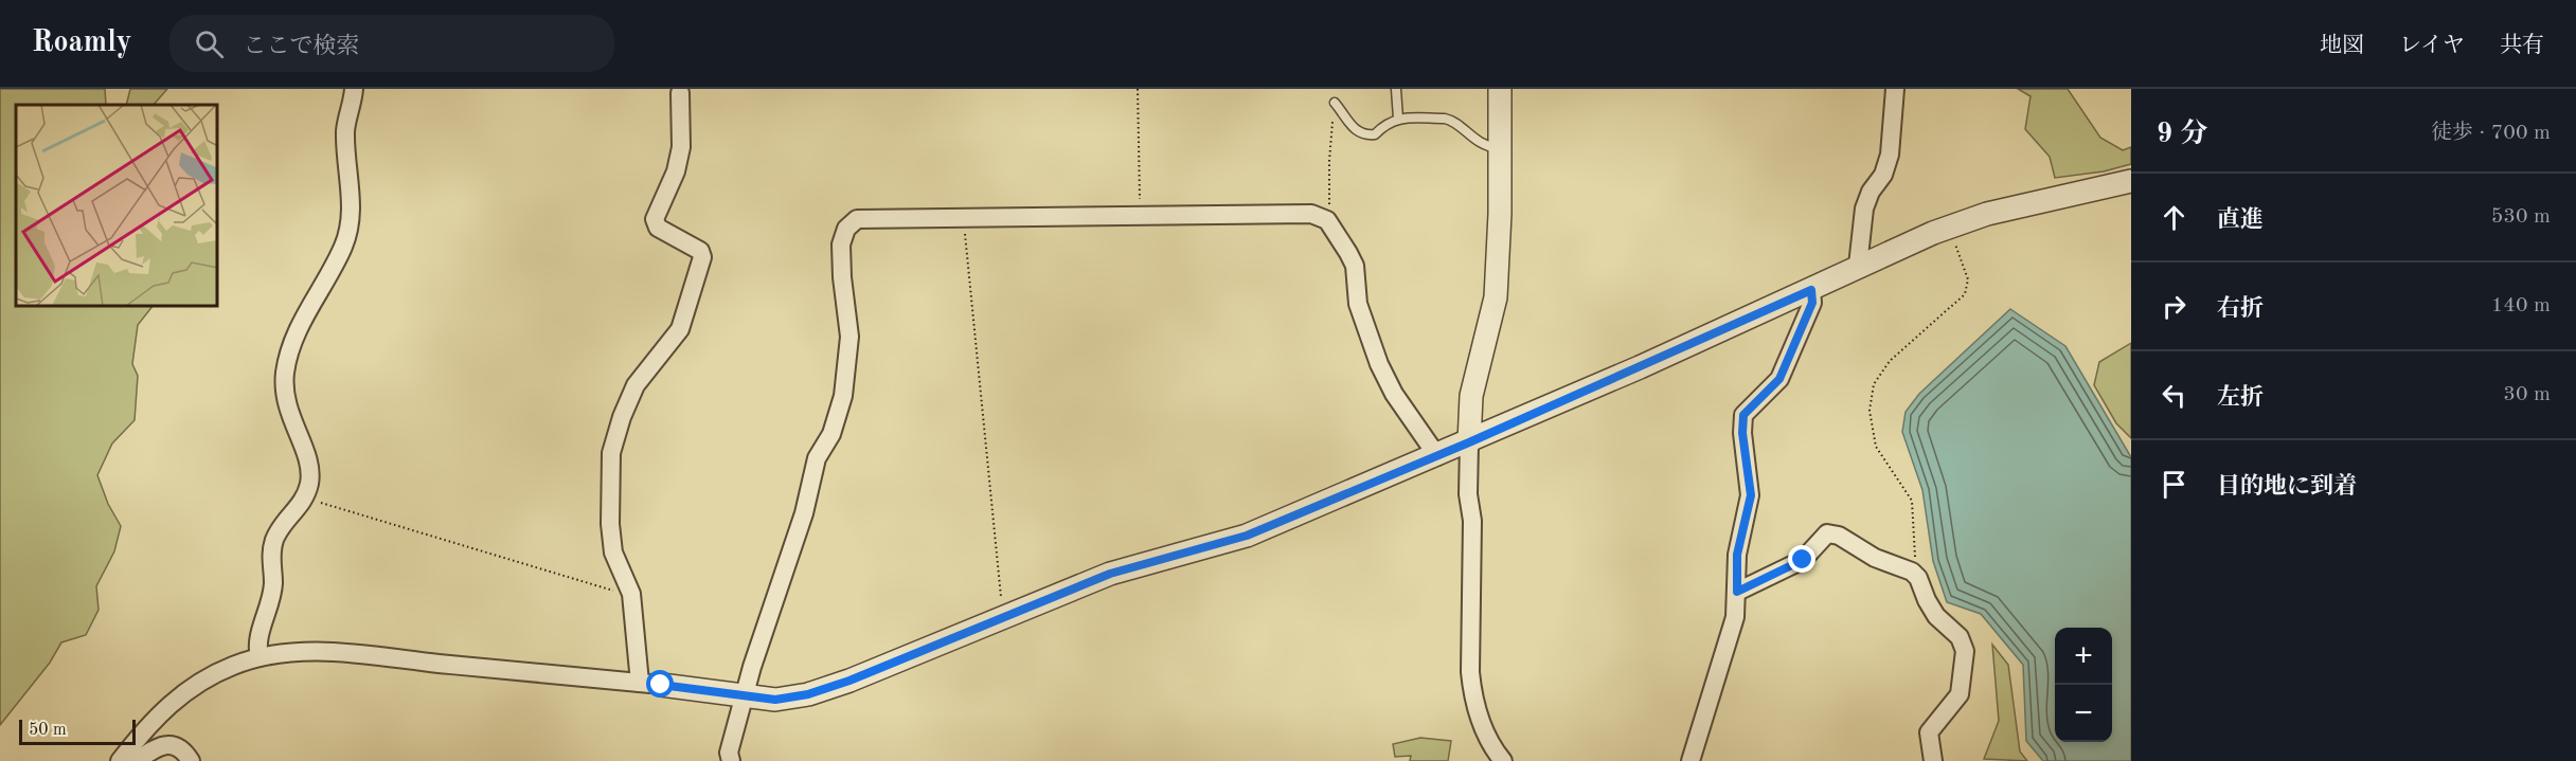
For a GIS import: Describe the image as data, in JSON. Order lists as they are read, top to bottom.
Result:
{
  "scale_bar": "50 m",
  "page": {
    "header": "Roamly",
    "search": "ここで検索",
    "nav": ["地図", "レイヤ", "共有"],
    "heading": ["9 分", "徒歩 · 700 m"],
    "list": [
      ["直進", "530 m"],
      ["右折", "140 m"],
      ["左折", "30 m"],
      "目的地に到着"
    ],
    "map_buttons": ["+", "−"],
    "scale": "50 m"
  }
}
